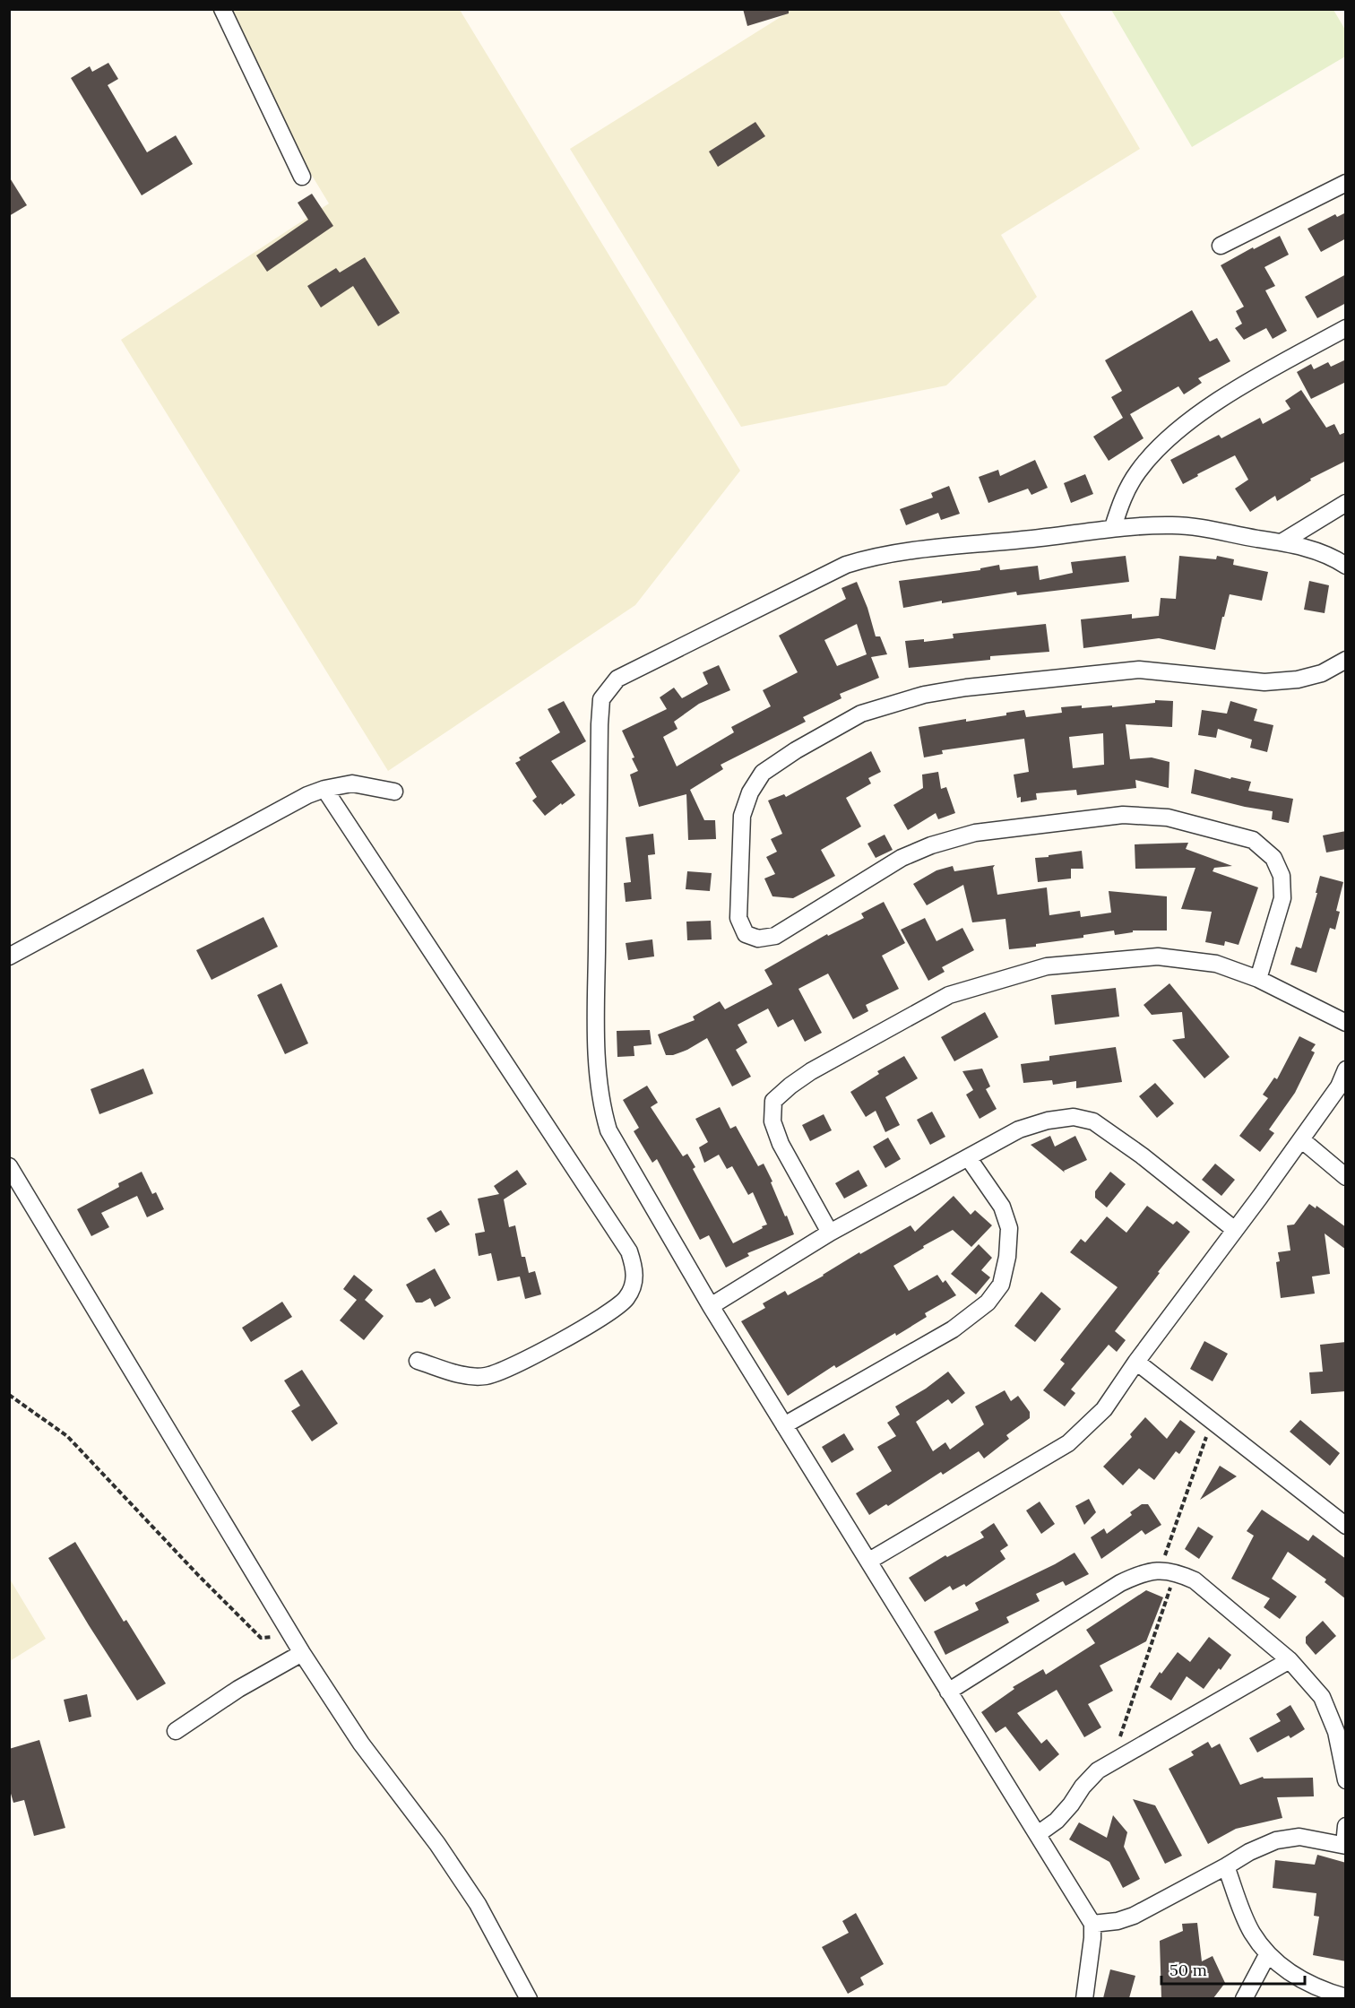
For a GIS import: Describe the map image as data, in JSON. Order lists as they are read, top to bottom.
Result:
{
  "scale_bar": "50 m"
}
